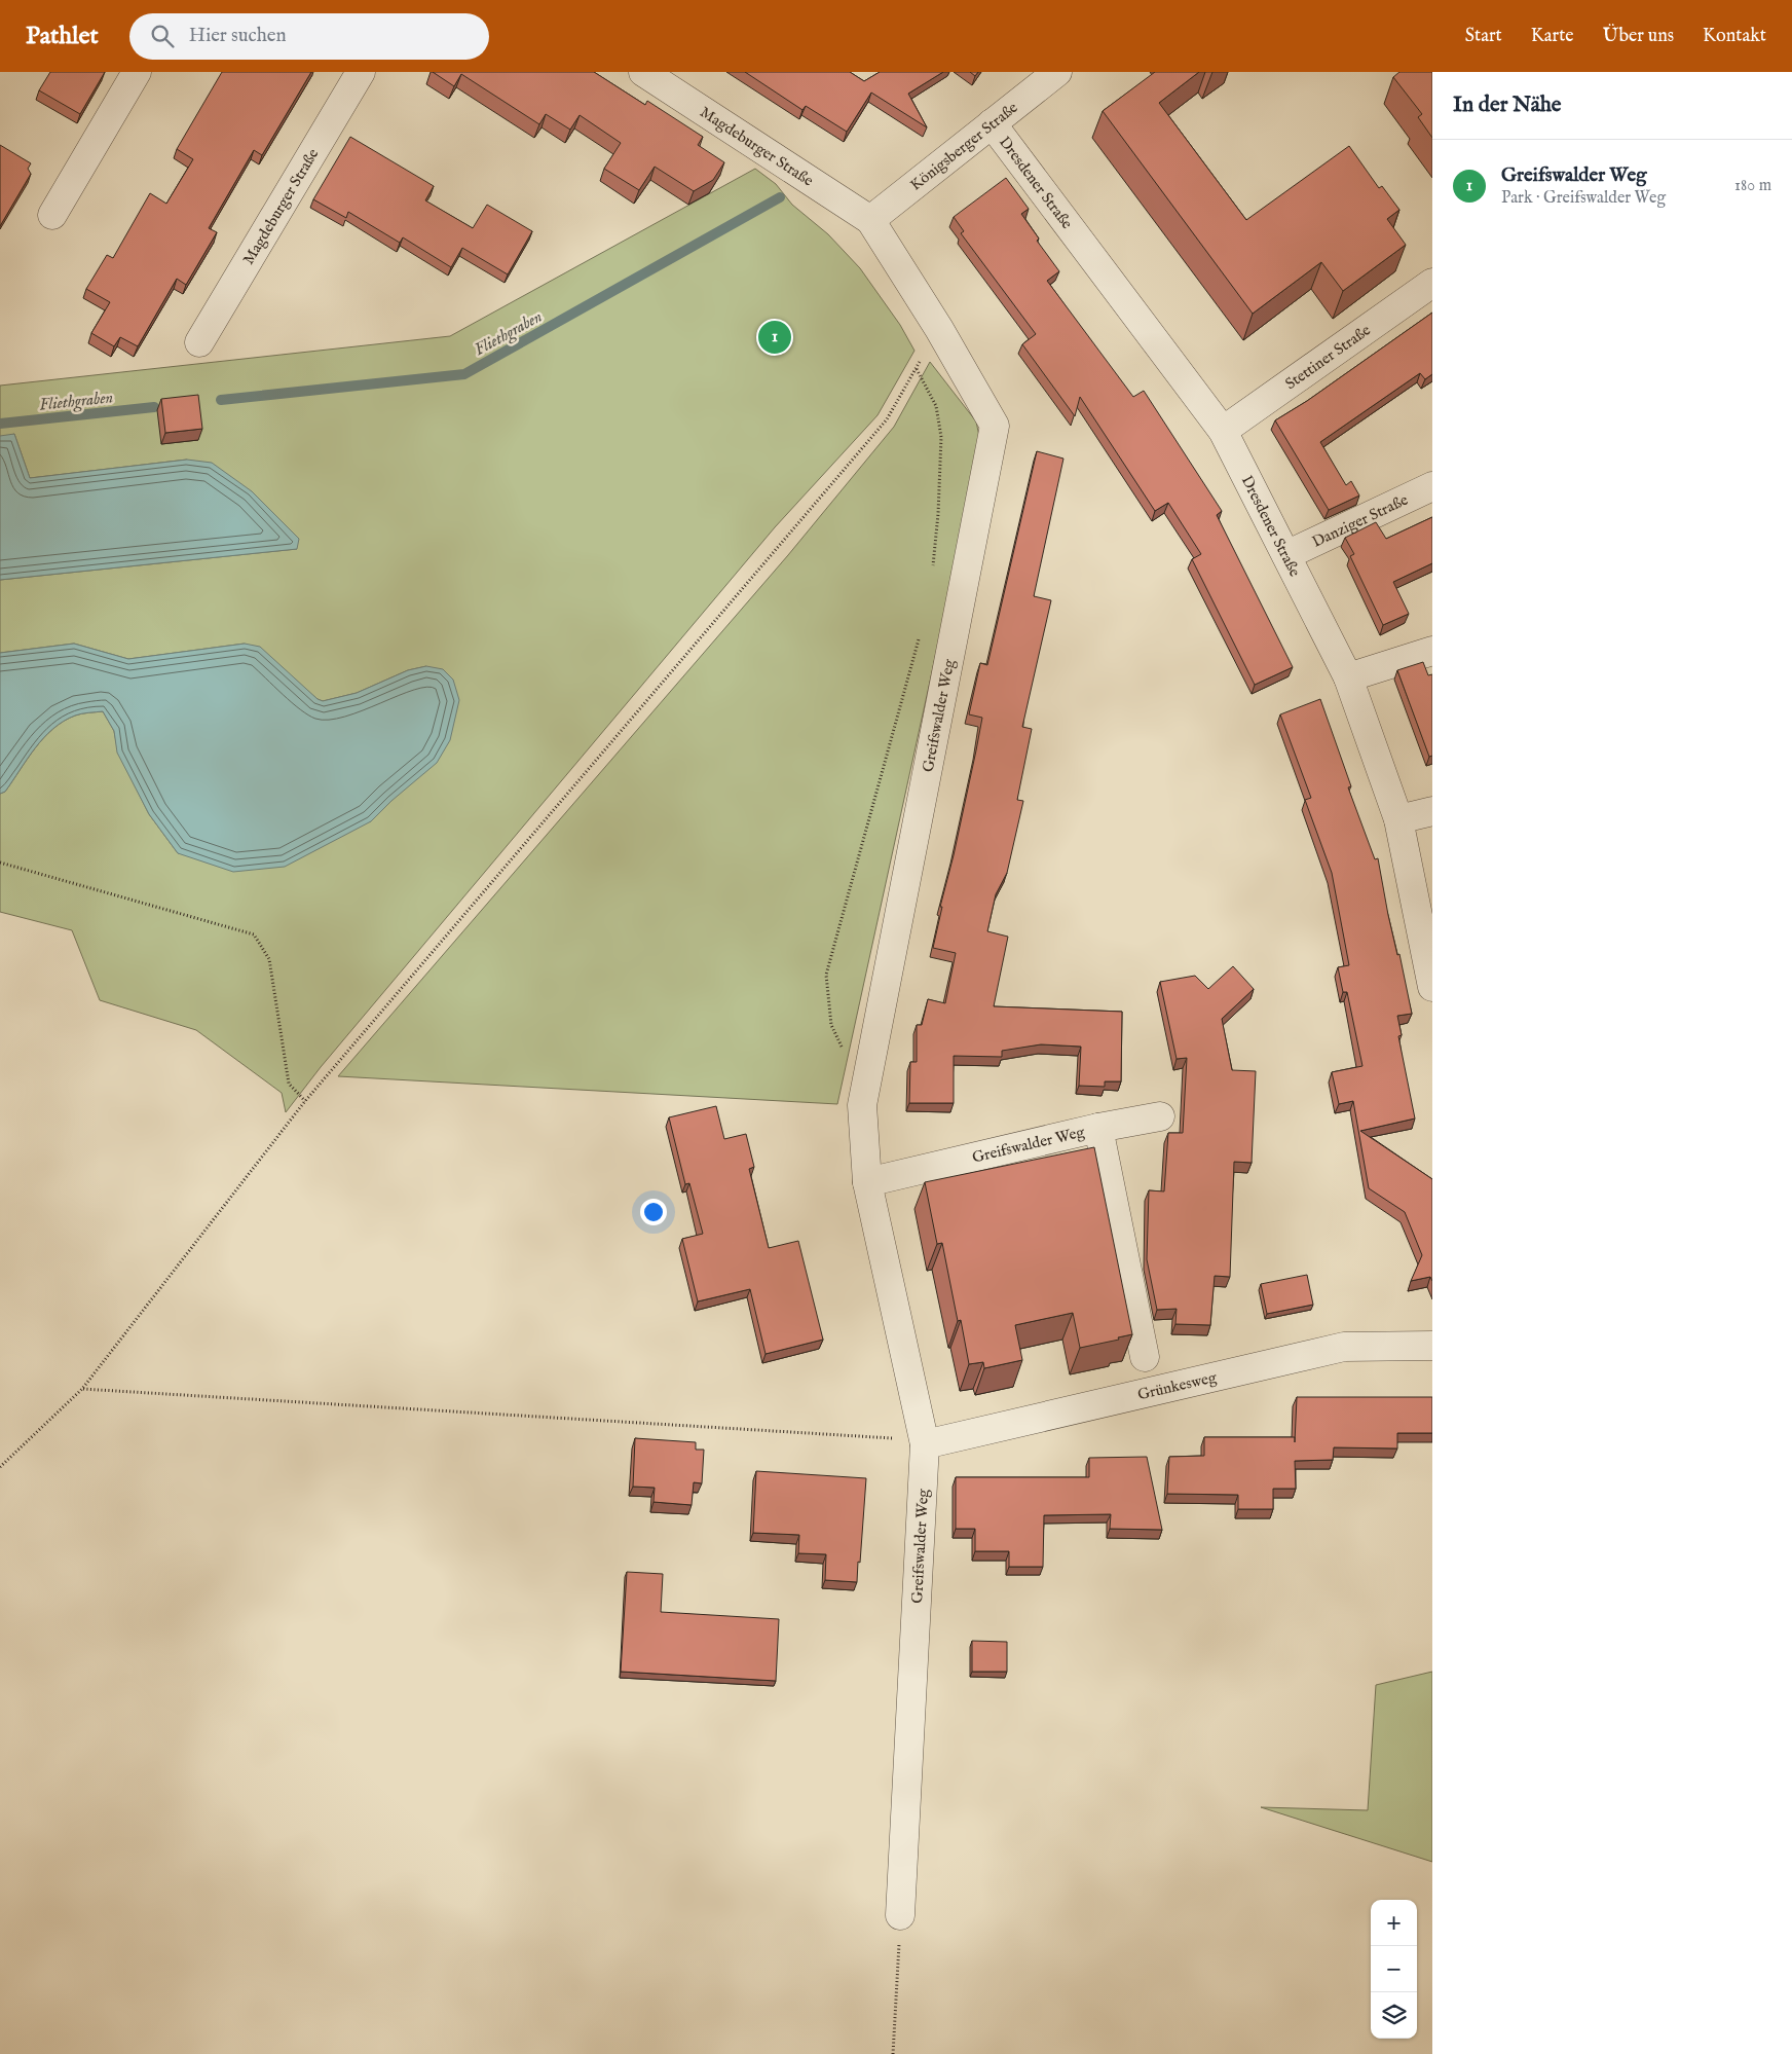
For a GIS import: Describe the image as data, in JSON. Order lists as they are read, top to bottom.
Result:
{
  "streets": {
    "street": [
      "Magdeburger Straße",
      "Königsberger Straße",
      "Dresdener Straße",
      "Stettiner Straße",
      "Danziger Straße",
      "Greifswalder Weg",
      "Grünkesweg"
    ]
  },
  "crossings": [
    ["Magdeburger Straße", "Königsberger Straße"],
    ["Magdeburger Straße", "Greifswalder Weg"],
    ["Königsberger Straße", "Dresdener Straße"],
    ["Königsberger Straße", "Greifswalder Weg"],
    ["Dresdener Straße", "Stettiner Straße"],
    ["Dresdener Straße", "Danziger Straße"],
    ["Greifswalder Weg", "Grünkesweg"]
  ],
  "water": ["Fliethgraben"],
  "page": {
    "header": "Pathlet",
    "search": "Hier suchen",
    "nav": [
      "Start",
      "Karte",
      "Über uns",
      "Kontakt"
    ],
    "heading": "In der Nähe",
    "list": [
      {
        "mark": "1",
        "name": "Greifswalder Weg",
        "note": "Park · Greifswalder Weg",
        "value": "180 m"
      }
    ],
    "pins": "1",
    "map_buttons": ["+", "−"]
  }
}
